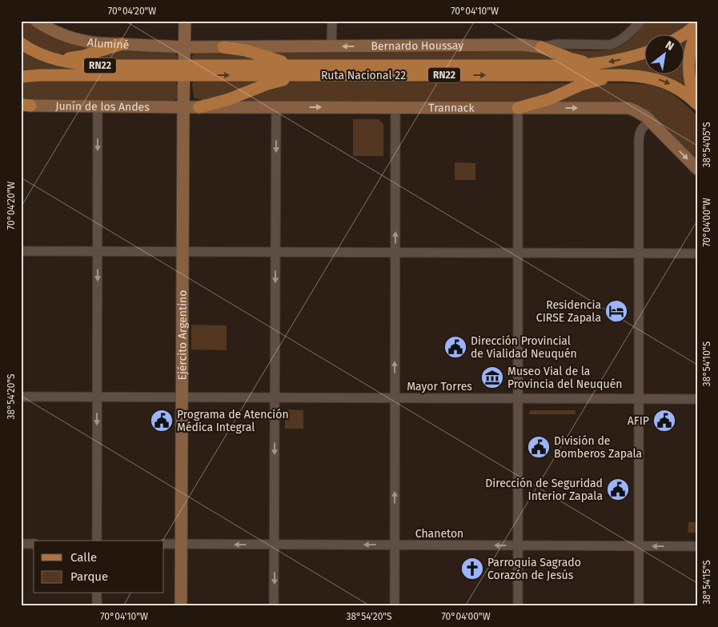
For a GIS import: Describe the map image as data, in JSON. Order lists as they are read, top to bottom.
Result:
{
  "streets": {
    "main road": ["RN22", "Ruta Nacional 22"],
    "street": [
      "Aluminé",
      "Bernardo Houssay",
      "Junín de los Andes",
      "Trannack",
      "Ejército Argentino",
      "Mayor Torres",
      "Chaneton"
    ]
  },
  "crossings": [
    ["Aluminé", "Bernardo Houssay"],
    ["Aluminé", "Ejército Argentino"],
    ["Bernardo Houssay", "Ejército Argentino"],
    ["Ruta Nacional 22", "Ejército Argentino"],
    ["Junín de los Andes", "Trannack"],
    ["Junín de los Andes", "Ejército Argentino"],
    ["Trannack", "Ejército Argentino"],
    ["Ejército Argentino", "Mayor Torres"],
    ["Ejército Argentino", "Chaneton"]
  ],
  "one_way": ["Bernardo Houssay", "Trannack", "Chaneton"],
  "places": {
    "hotel": ["Residencia CIRSE Zapala"],
    "public building": [
      "Dirección Provincial de Vialidad Neuquén",
      "Programa de Atención Médica Integral",
      "AFIP",
      "División de Bomberos Zapala",
      "Dirección de Seguridad Interior Zapala"
    ],
    "museum": ["Museo Vial de la Provincia del Neuquén"],
    "church": ["Parroquia Sagrado Corazón de Jesús"]
  },
  "legend": ["Calle", "Parque"],
  "north": "top right",
  "coordinates": [
    "70°04'20\"W",
    "70°04'10\"W",
    "38°54'05\"S",
    "70°04'00\"W",
    "38°54'10\"S",
    "38°54'20\"S",
    "38°54'15\"S"
  ]
}
